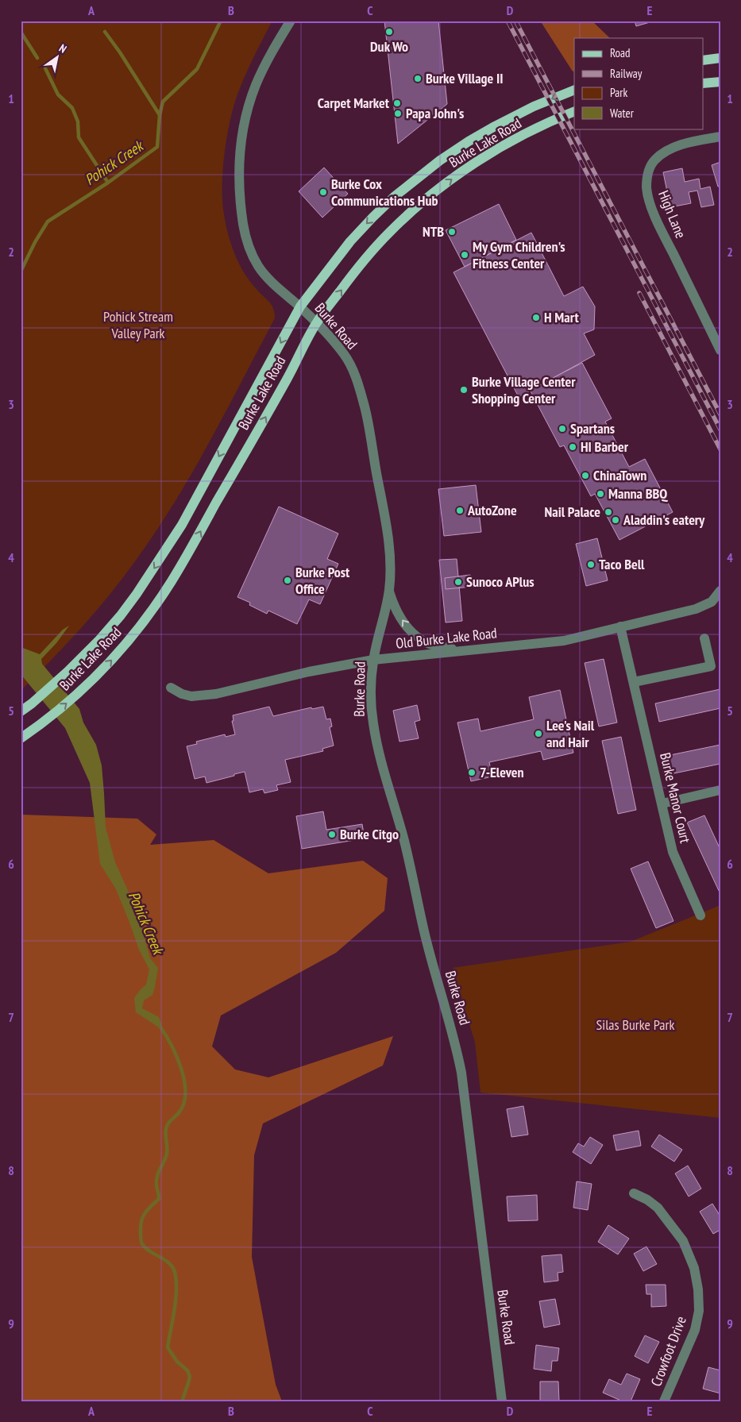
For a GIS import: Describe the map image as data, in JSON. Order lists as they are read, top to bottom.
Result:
{
  "streets": {
    "main road": ["Burke Lake Road"],
    "street": [
      "High Lane",
      "Burke Road",
      "Old Burke Lake Road",
      "Burke Manor Court",
      "Crowfoot Drive"
    ]
  },
  "crossings": [
    ["Burke Lake Road", "Burke Road"],
    ["Burke Road", "Old Burke Lake Road"],
    ["Old Burke Lake Road", "Burke Manor Court"]
  ],
  "water": ["Pohick Creek"],
  "parks": ["Pohick Stream Valley Park", "Silas Burke Park"],
  "places": [
    "Duk Wo",
    "Burke Village II",
    "Carpet Market",
    "Papa John's",
    "Burke Cox Communications Hub",
    "NTB",
    "My Gym Children's Fitness Center",
    "H Mart",
    "Burke Village Center Shopping Center",
    "Spartans",
    "HI Barber",
    "ChinaTown",
    "Manna BBQ",
    "AutoZone",
    "Nail Palace",
    "Aladdin's eatery",
    "Taco Bell",
    "Burke Post Office",
    "Sunoco APlus",
    "Lee's Nail and Hair",
    "7-Eleven",
    "Burke Citgo"
  ],
  "legend": [
    "Road",
    "Railway",
    "Park",
    "Water"
  ],
  "north": "top right",
  "grid": {
    "columns": [
      "A",
      "B",
      "C",
      "D",
      "E"
    ],
    "rows": [
      "1",
      "2",
      "3",
      "4",
      "5",
      "6",
      "7",
      "8",
      "9"
    ]
  }
}
